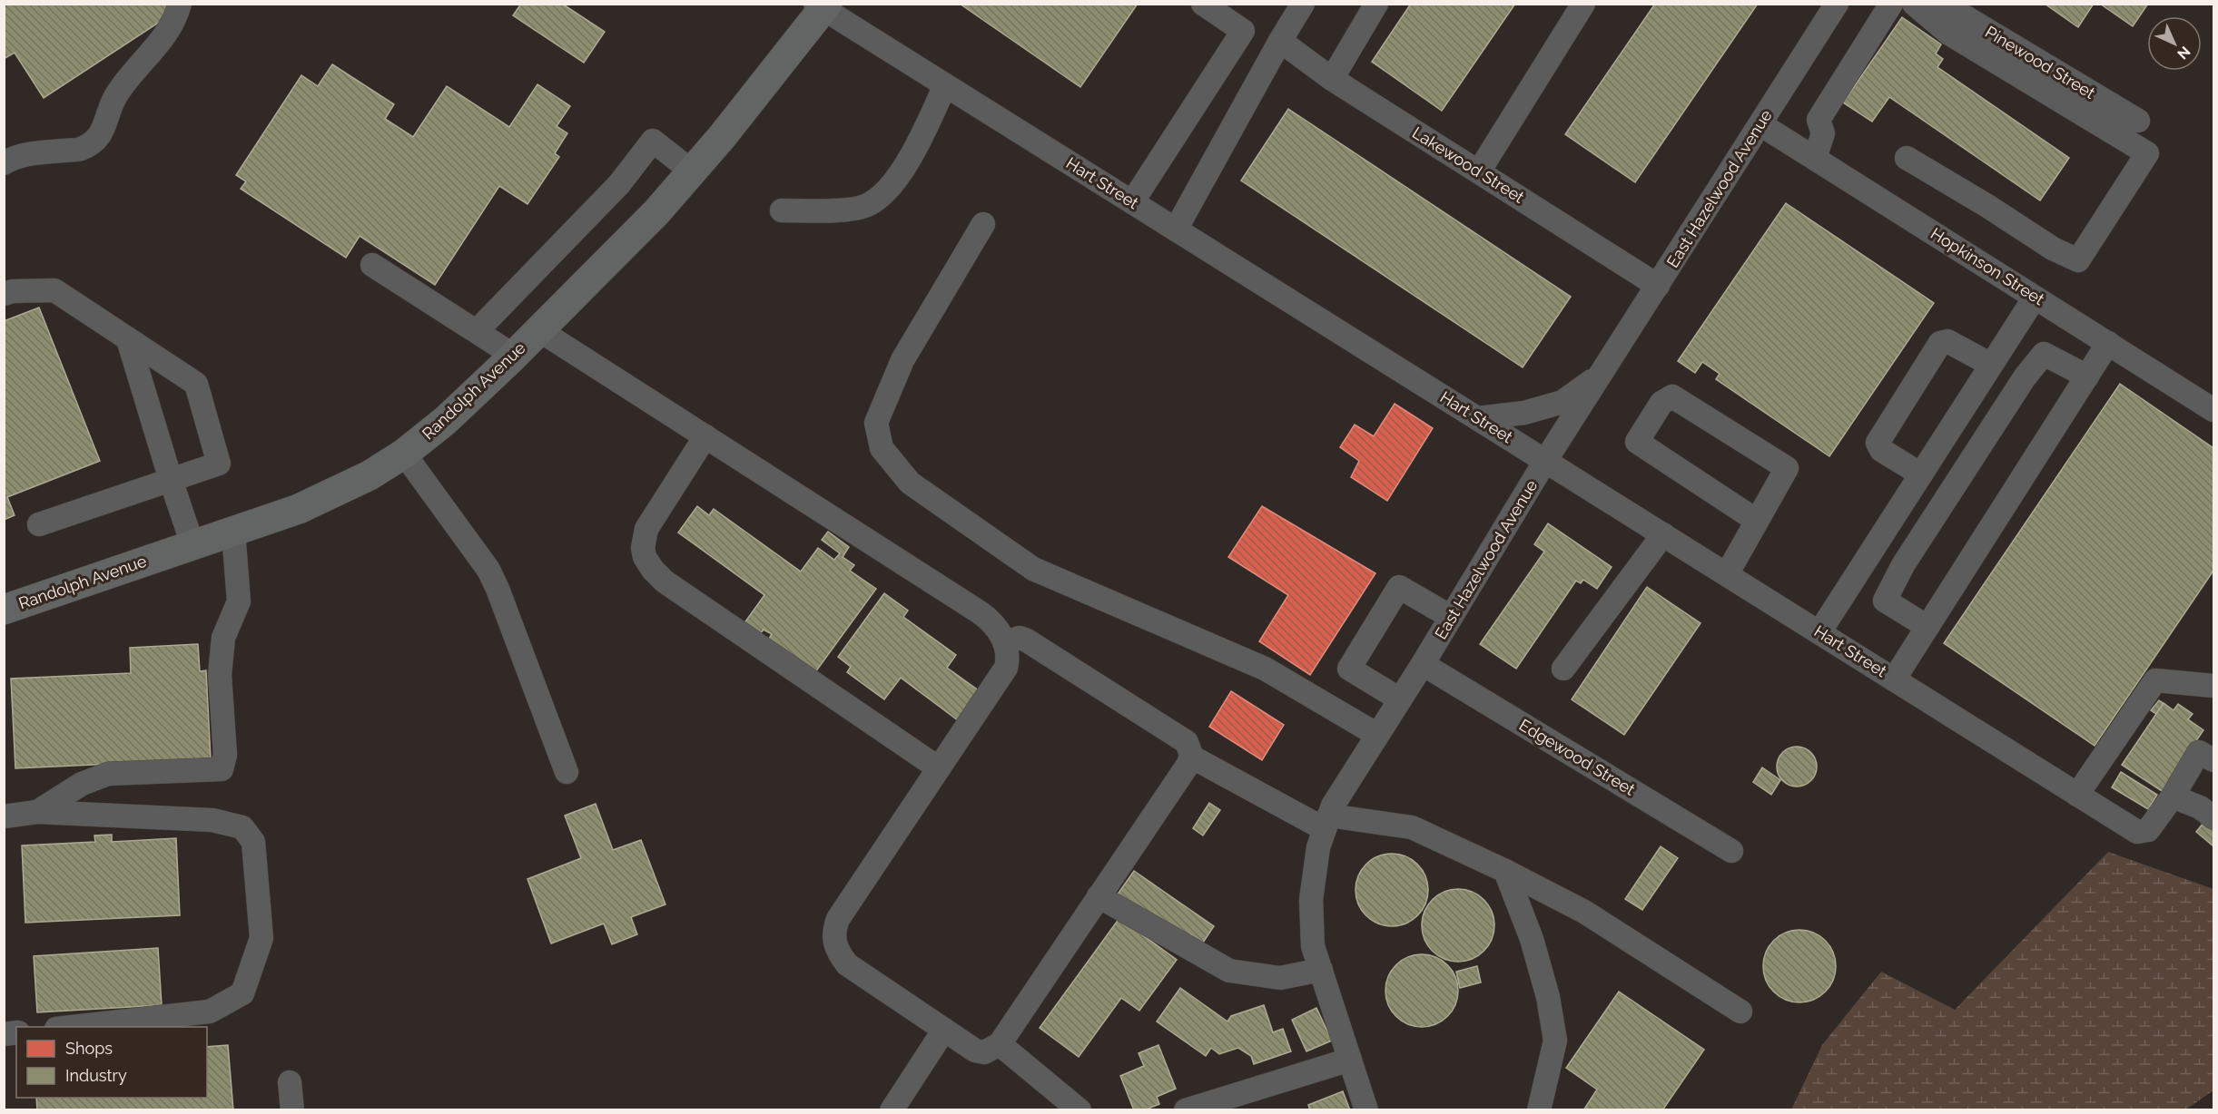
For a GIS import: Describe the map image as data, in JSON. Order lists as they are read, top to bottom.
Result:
{
  "streets": {
    "main road": ["Randolph Avenue"],
    "street": [
      "Pinewood Street",
      "Lakewood Street",
      "Hart Street",
      "East Hazelwood Avenue",
      "Hopkinson Street",
      "Edgewood Street"
    ]
  },
  "crossings": [
    ["Lakewood Street", "East Hazelwood Avenue"],
    ["Hart Street", "East Hazelwood Avenue"],
    ["Hart Street", "Randolph Avenue"],
    ["East Hazelwood Avenue", "Hopkinson Street"],
    ["East Hazelwood Avenue", "Edgewood Street"]
  ],
  "legend": ["Shops", "Industry"],
  "north": "bottom right"
}
